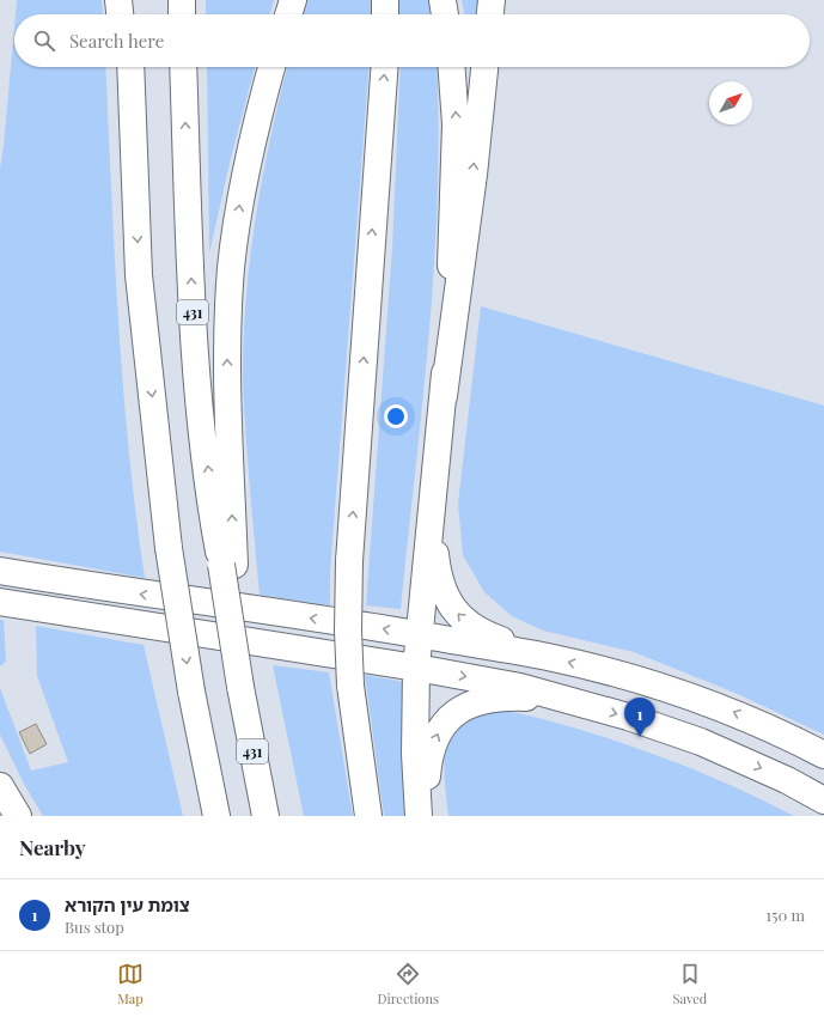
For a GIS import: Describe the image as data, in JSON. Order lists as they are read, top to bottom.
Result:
{
  "streets": {
    "main road": ["431"]
  },
  "north": "top right",
  "page": {
    "search": "Search here",
    "pins": "1",
    "heading": "Nearby",
    "list": [
      {
        "mark": "1",
        "name": "צומת עין הקורא",
        "note": "Bus stop",
        "value": "150 m"
      }
    ],
    "nav": ["Map", "Directions", "Saved"]
  }
}
